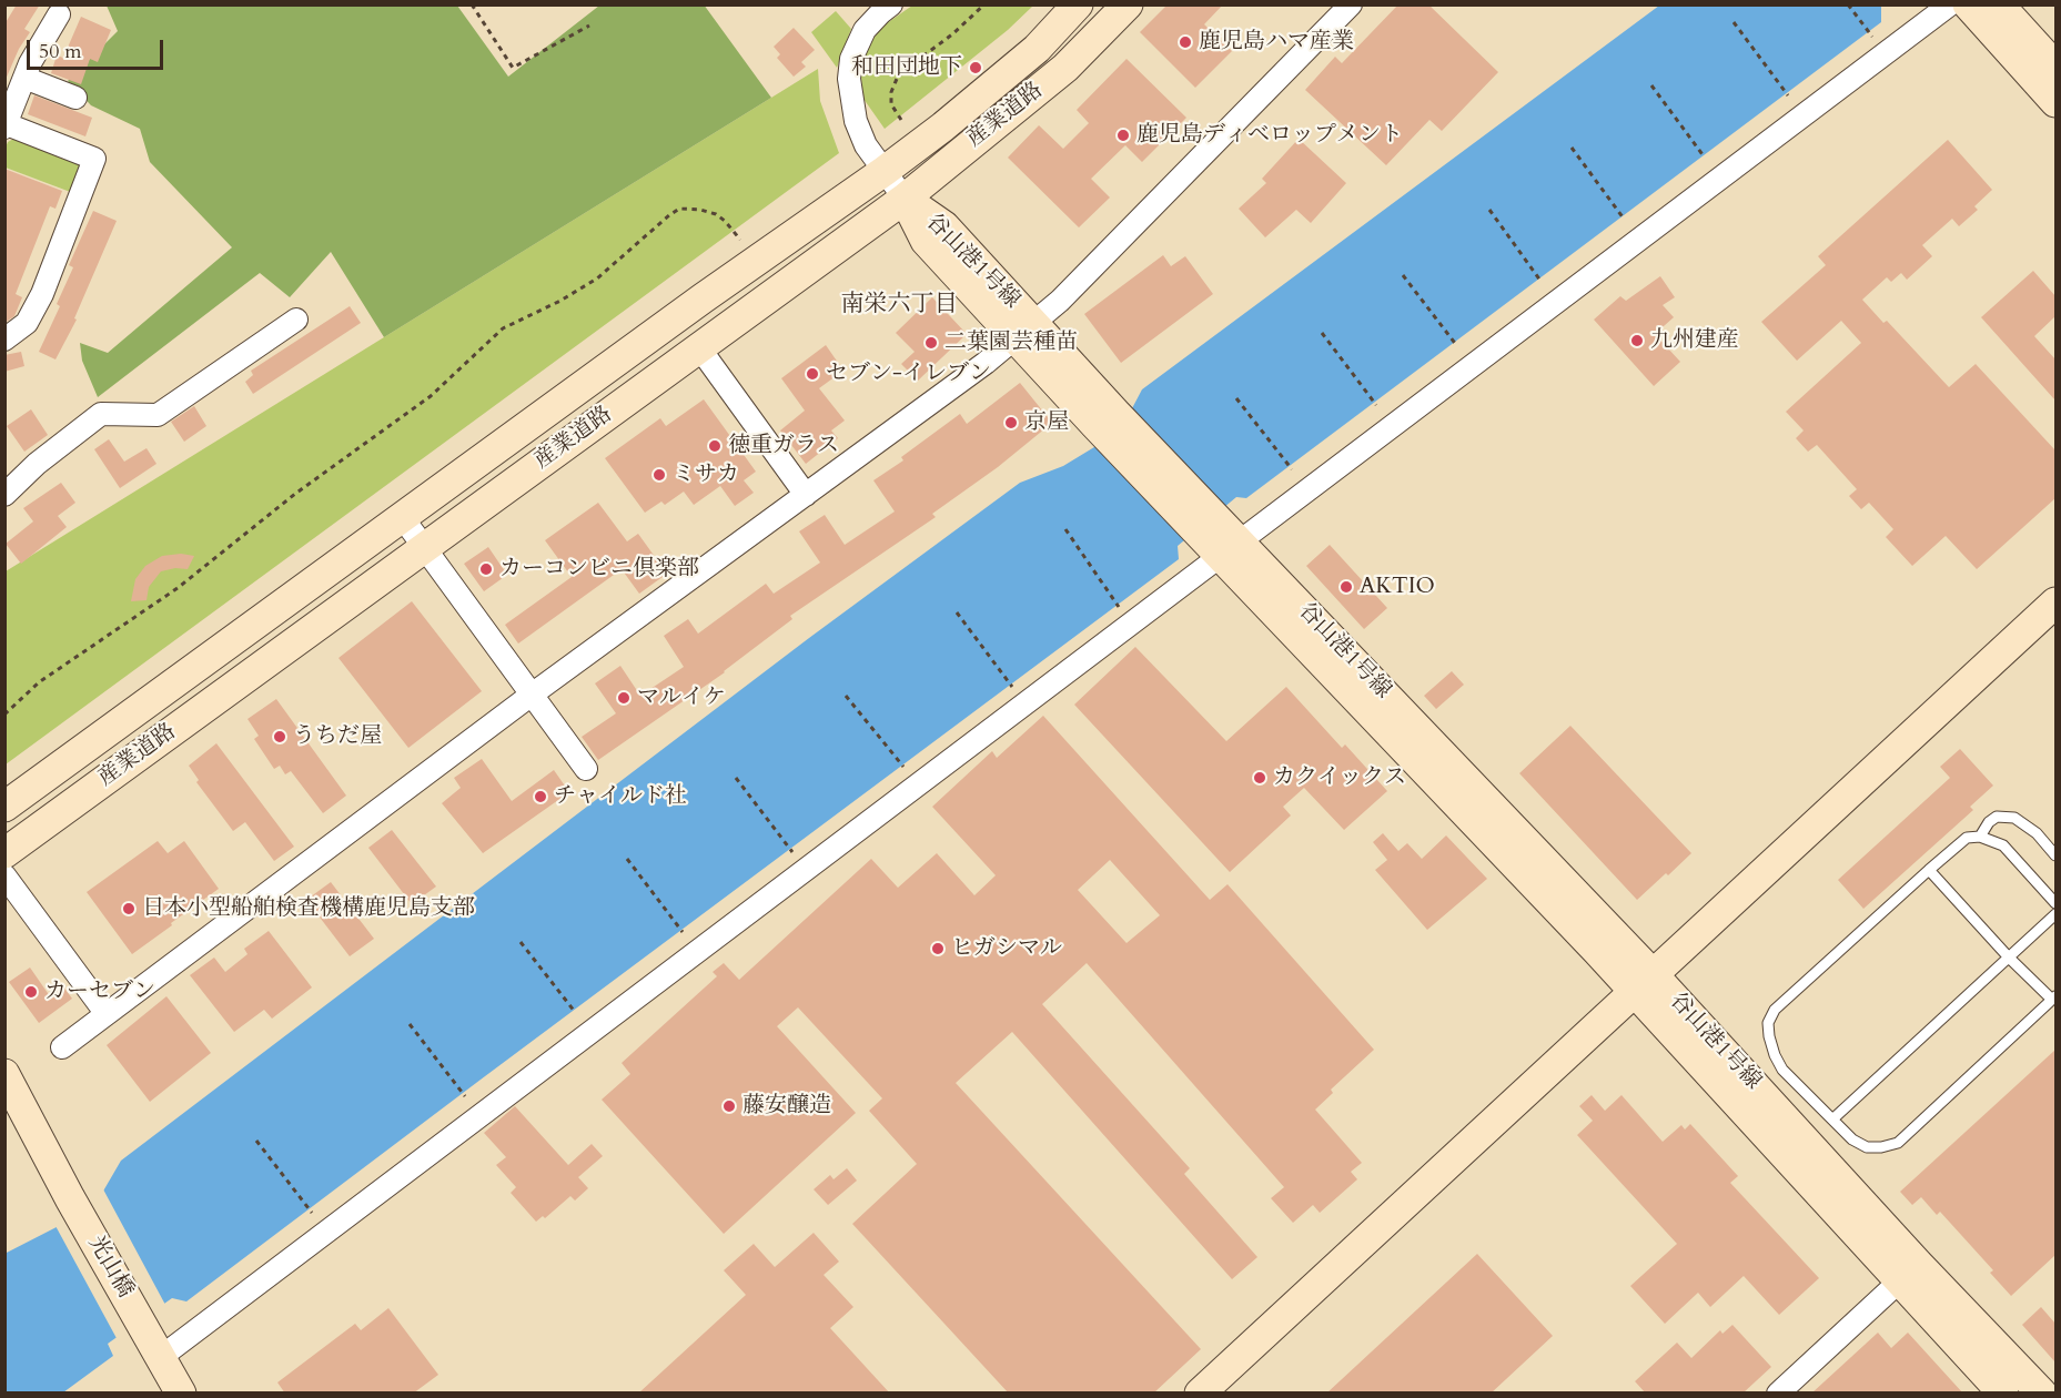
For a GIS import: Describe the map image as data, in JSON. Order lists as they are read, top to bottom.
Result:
{
  "streets": {
    "street": ["産業道路", "谷山港1号線", "光山橋"]
  },
  "crossings": [
    ["産業道路", "谷山港1号線"]
  ],
  "districts": ["南栄六丁目"],
  "places": [
    "鹿児島ハマ産業",
    "和田団地下",
    "鹿児島ディベロップメント",
    "九州建産",
    "二葉園芸種苗",
    "セブン-イレブン",
    "京屋",
    "徳重ガラス",
    "ミサカ",
    "カーコンビニ倶楽部",
    "AKTIO",
    "マルイケ",
    "うちだ屋",
    "カクイックス",
    "チャイルド社",
    "日本小型船舶検査機構鹿児島支部",
    "ヒガシマル",
    "カーセブン",
    "藤安醸造"
  ],
  "scale_bar": "50 m"
}
